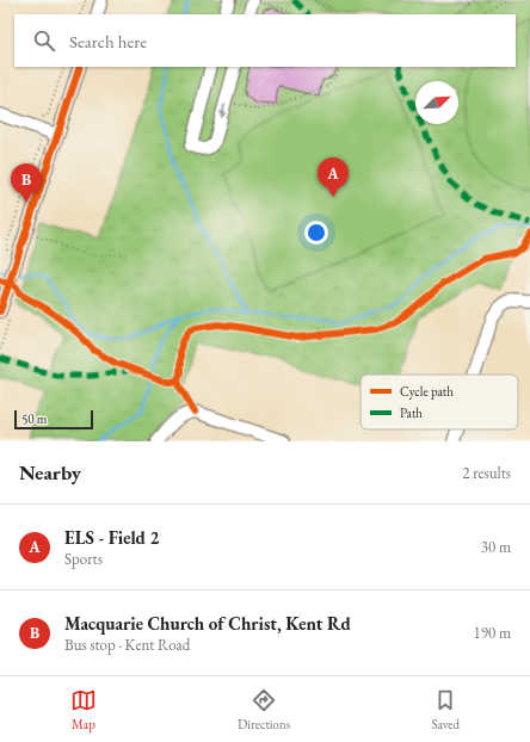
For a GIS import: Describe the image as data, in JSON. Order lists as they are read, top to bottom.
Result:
{
  "legend": ["Cycle path", "Path"],
  "scale_bar": "50 m",
  "north": "top right",
  "page": {
    "search": "Search here",
    "pins": ["A", "B"],
    "scale": "50 m",
    "heading": ["Nearby", "2 results"],
    "list": [
      {
        "mark": "A",
        "name": "ELS - Field 2",
        "note": "Sports",
        "value": "30 m"
      },
      {
        "mark": "B",
        "name": "Macquarie Church of Christ, Kent Rd",
        "note": "Bus stop · Kent Road",
        "value": "190 m"
      }
    ],
    "nav": ["Map", "Directions", "Saved"]
  }
}
